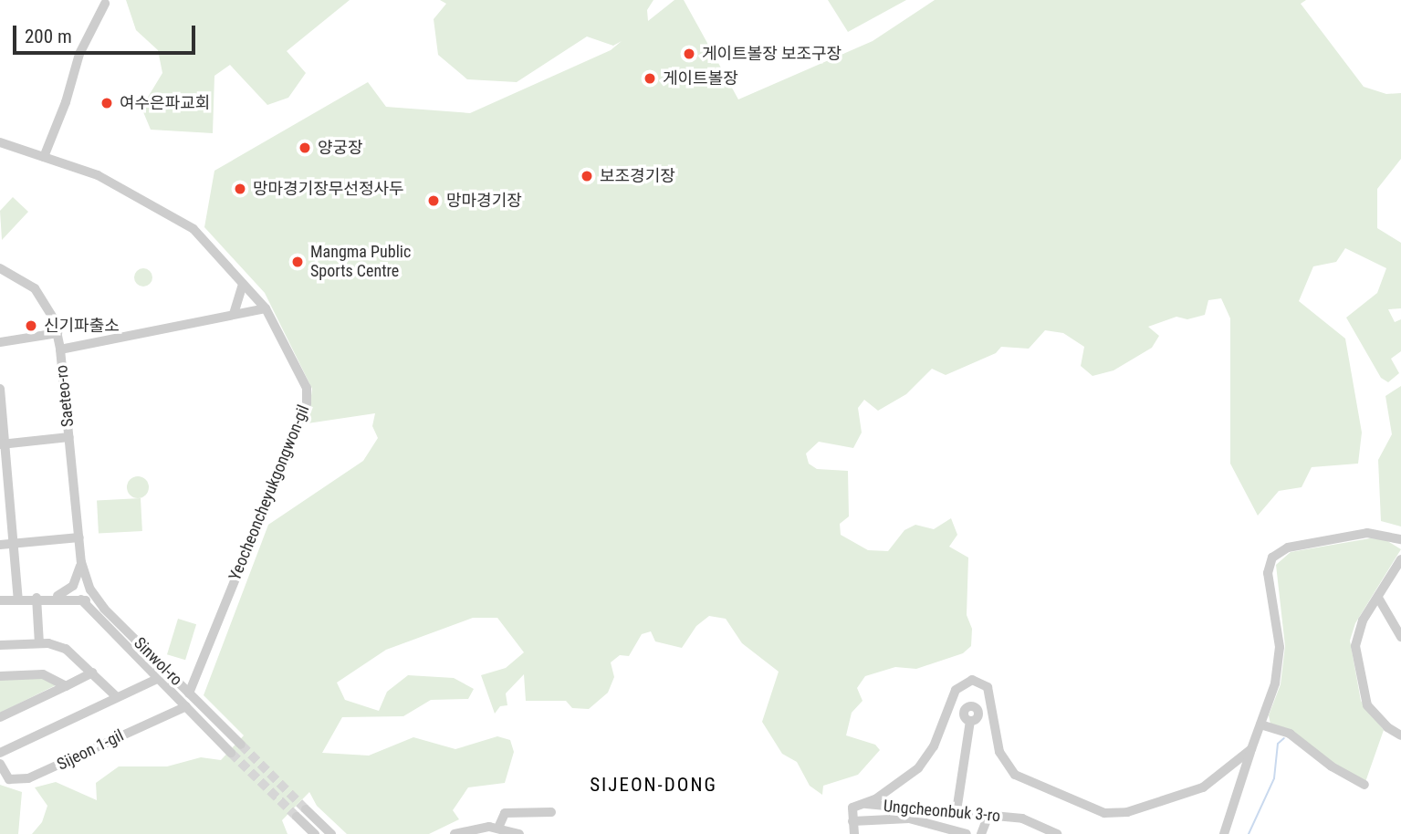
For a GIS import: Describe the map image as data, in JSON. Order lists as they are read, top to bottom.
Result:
{
  "streets": {
    "street": [
      "Saeteo-ro",
      "Yeocheoncheyukgongwon-gil",
      "Sinwol-ro",
      "Sijeon 1-gil",
      "Ungcheonbuk 3-ro"
    ]
  },
  "crossings": [
    ["Saeteo-ro", "Sinwol-ro"],
    ["Yeocheoncheyukgongwon-gil", "Sinwol-ro"],
    ["Sinwol-ro", "Sijeon 1-gil"]
  ],
  "districts": ["SIJEON-DONG"],
  "places": [
    "게이트볼장 보조구장",
    "게이트볼장",
    "여수은파교회",
    "양궁장",
    "보조경기장",
    "망마경기장무선정사두",
    "망마경기장",
    "Mangma Public Sports Centre",
    "신기파출소"
  ],
  "scale_bar": "200 m"
}
